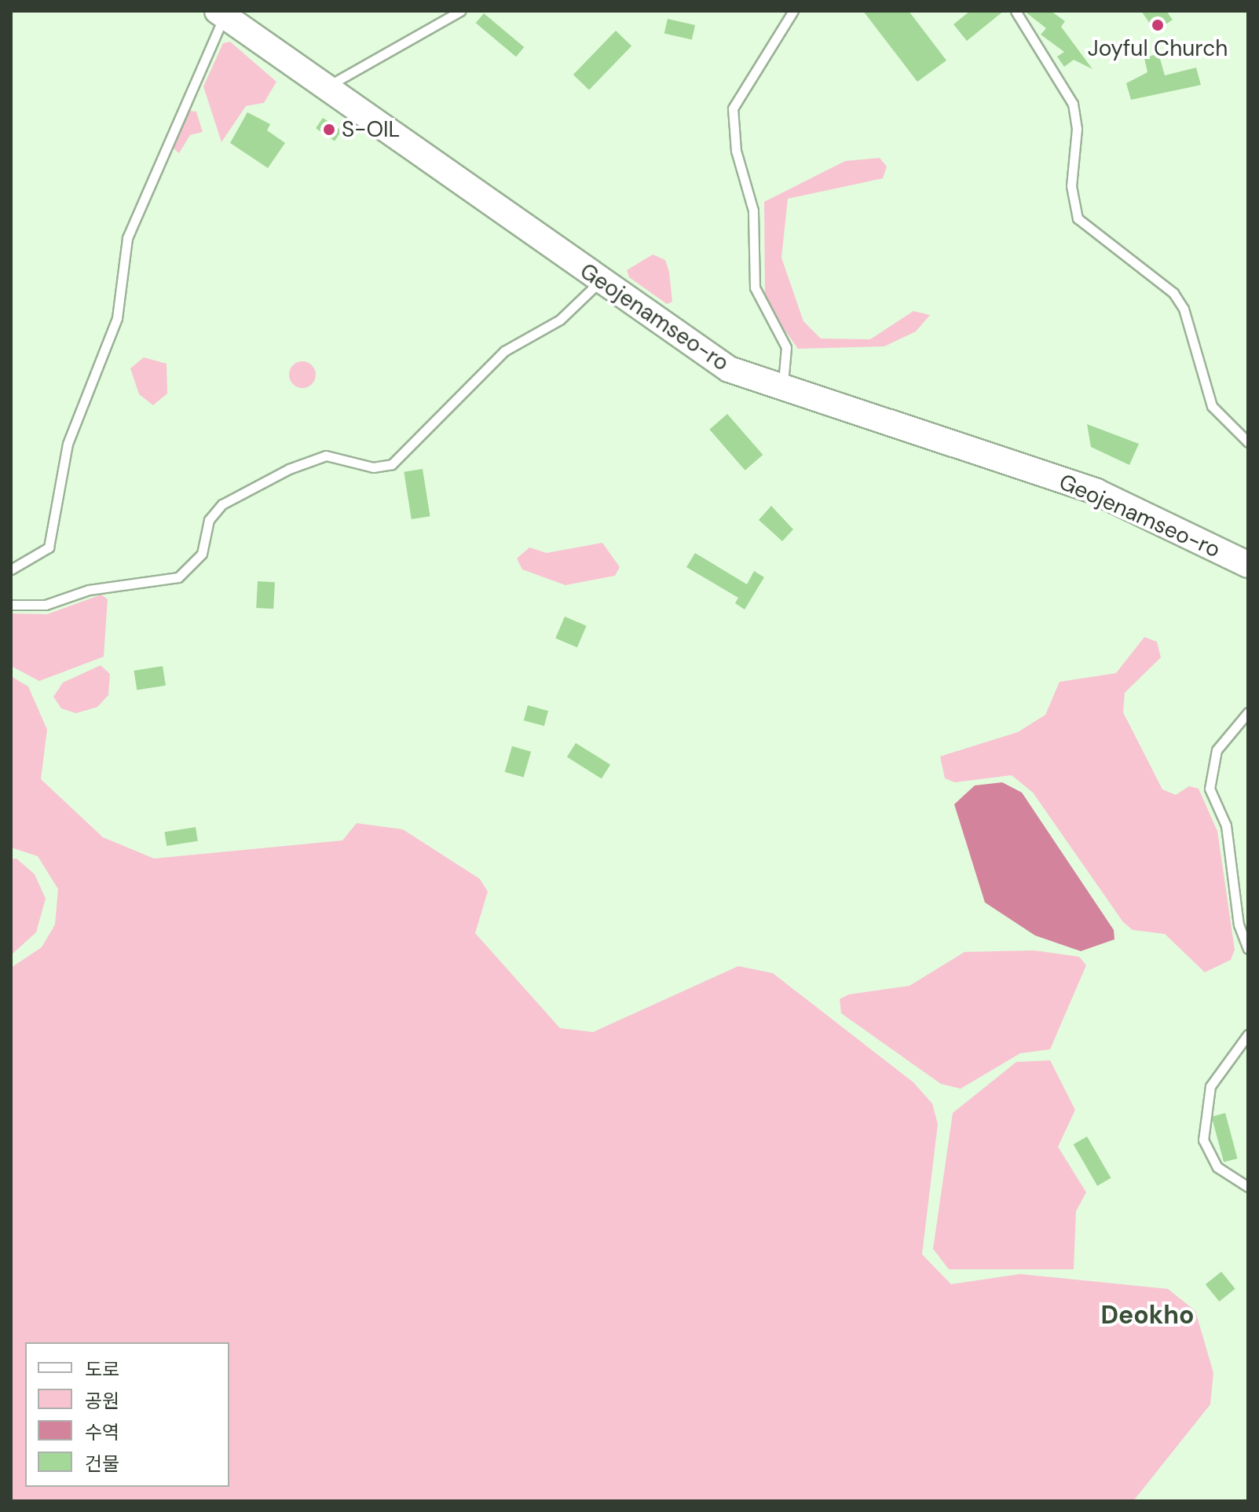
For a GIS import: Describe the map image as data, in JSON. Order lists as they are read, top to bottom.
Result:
{
  "streets": {
    "main road": ["Geojenamseo-ro"]
  },
  "districts": ["Deokho"],
  "places": ["Joyful Church", "S-OIL"],
  "legend": [
    "도로",
    "공원",
    "수역",
    "건물"
  ]
}
